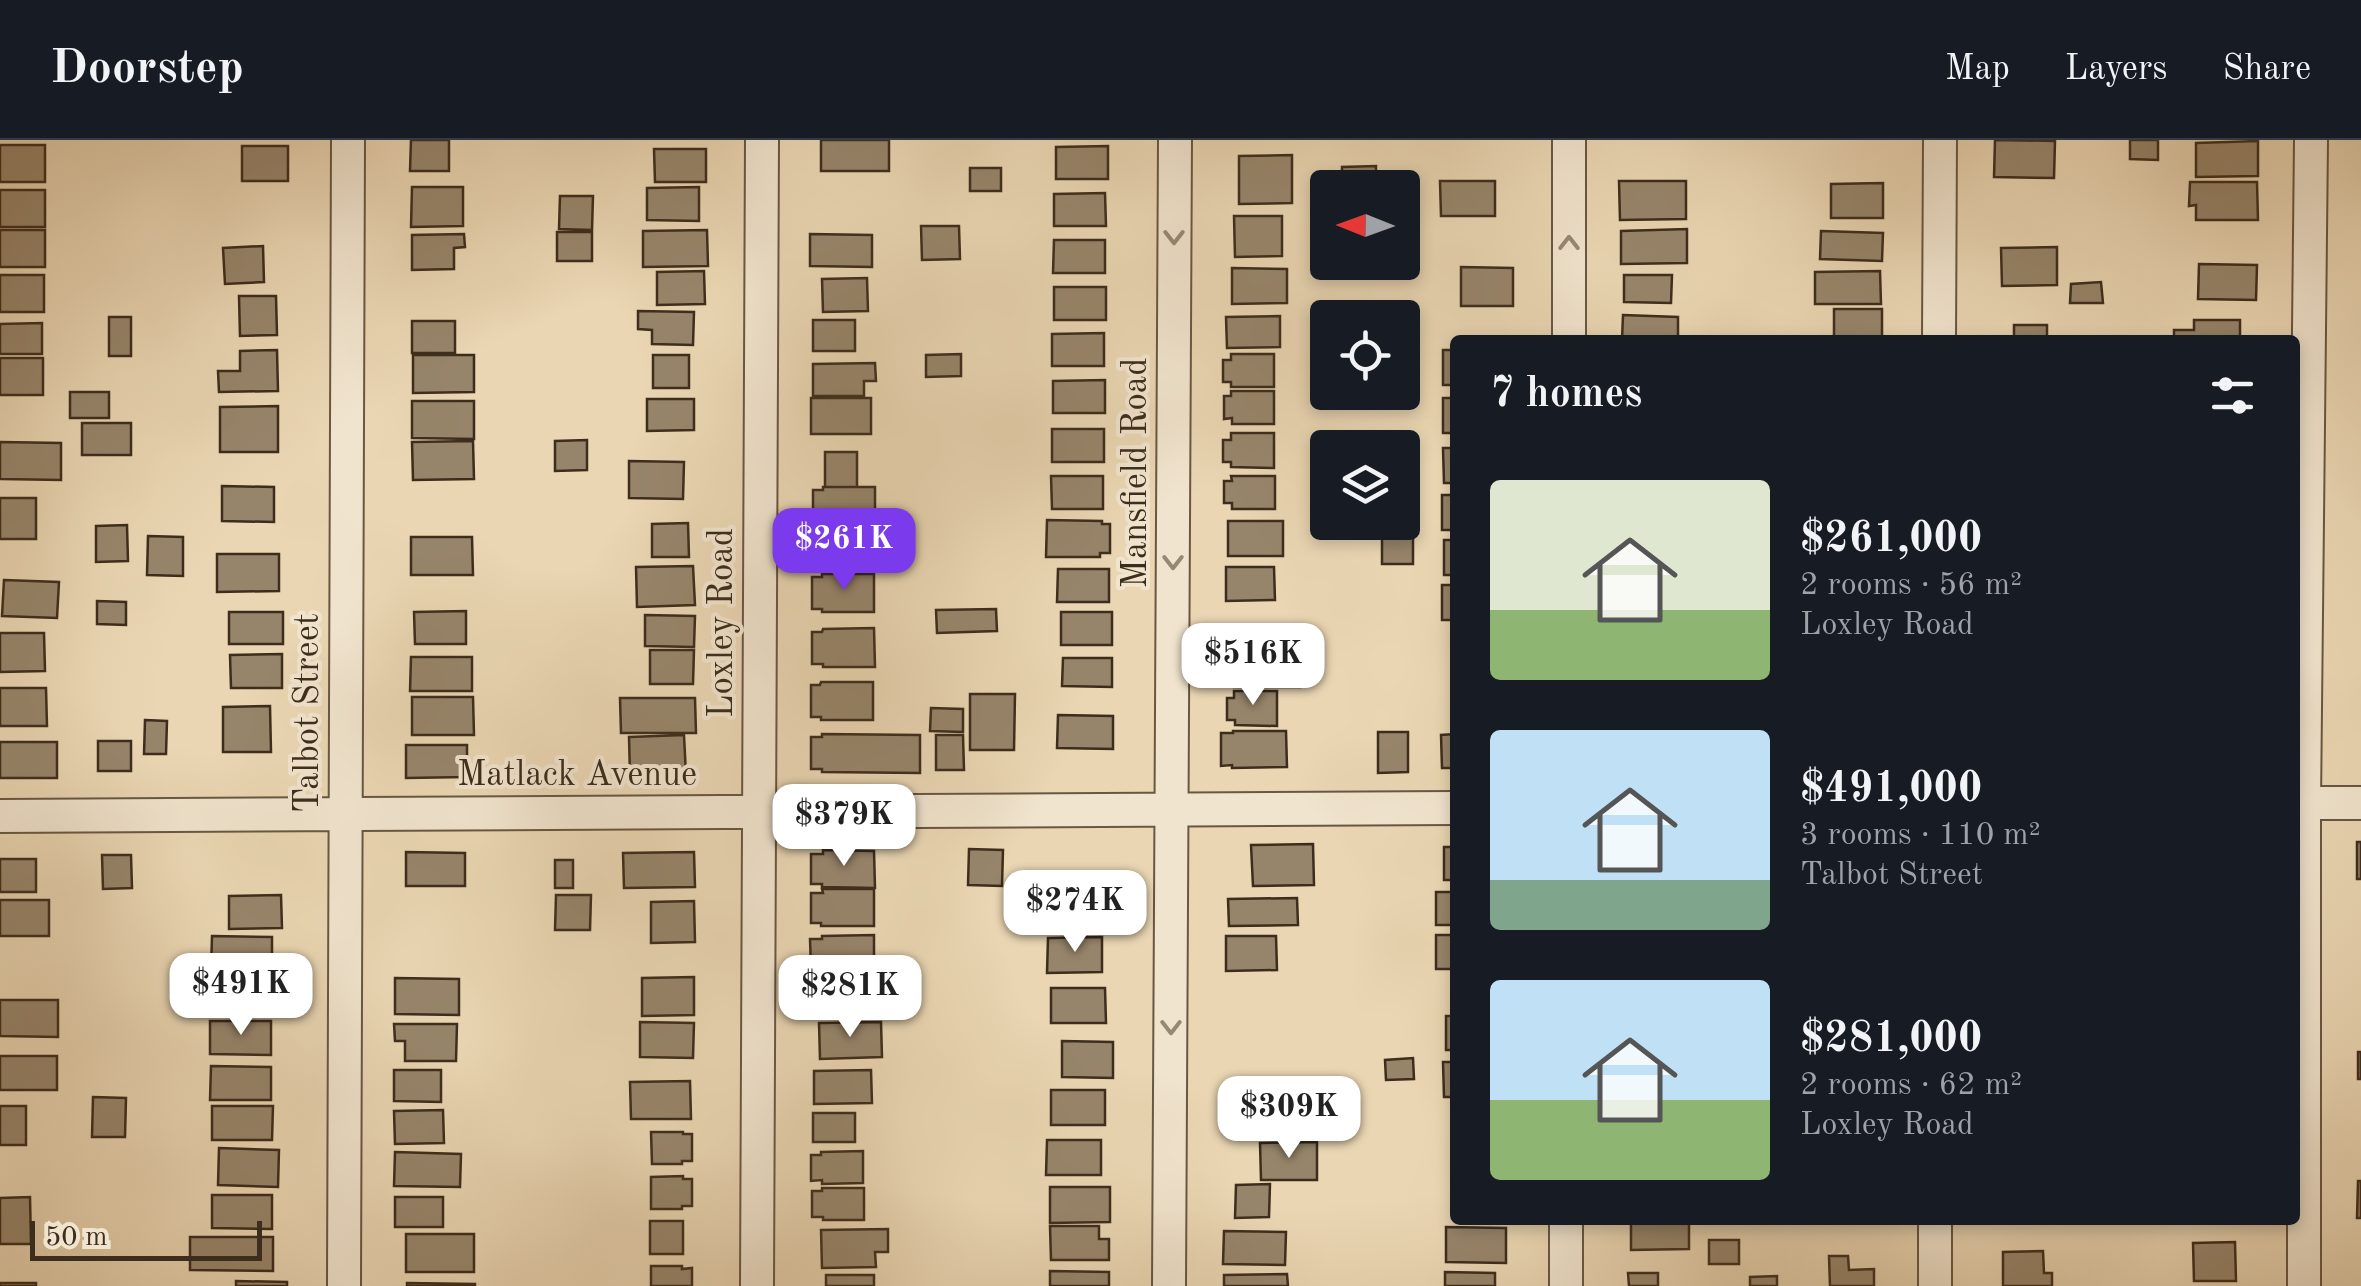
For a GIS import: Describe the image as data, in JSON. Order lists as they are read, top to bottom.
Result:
{
  "streets": {
    "street": [
      "Mansfield Road",
      "Loxley Road",
      "Talbot Street",
      "Matlack Avenue"
    ]
  },
  "crossings": [
    ["Mansfield Road", "Matlack Avenue"],
    ["Loxley Road", "Matlack Avenue"],
    ["Talbot Street", "Matlack Avenue"]
  ],
  "one_way": ["Mansfield Road"],
  "scale_bar": "50 m",
  "north": "left",
  "page": {
    "header": "Doorstep",
    "nav": ["Map", "Layers", "Share"],
    "heading": "7 homes",
    "list": [
      {
        "name": "$261,000",
        "note": "2 rooms · 56 m² · Loxley Road"
      },
      {
        "name": "$491,000",
        "note": "3 rooms · 110 m² · Talbot Street"
      },
      {
        "name": "$281,000",
        "note": "2 rooms · 62 m² · Loxley Road"
      }
    ],
    "price": [
      "$261K",
      "$516K",
      "$379K",
      "$274K",
      "$491K",
      "$281K",
      "$309K"
    ],
    "scale": "50 m"
  }
}
